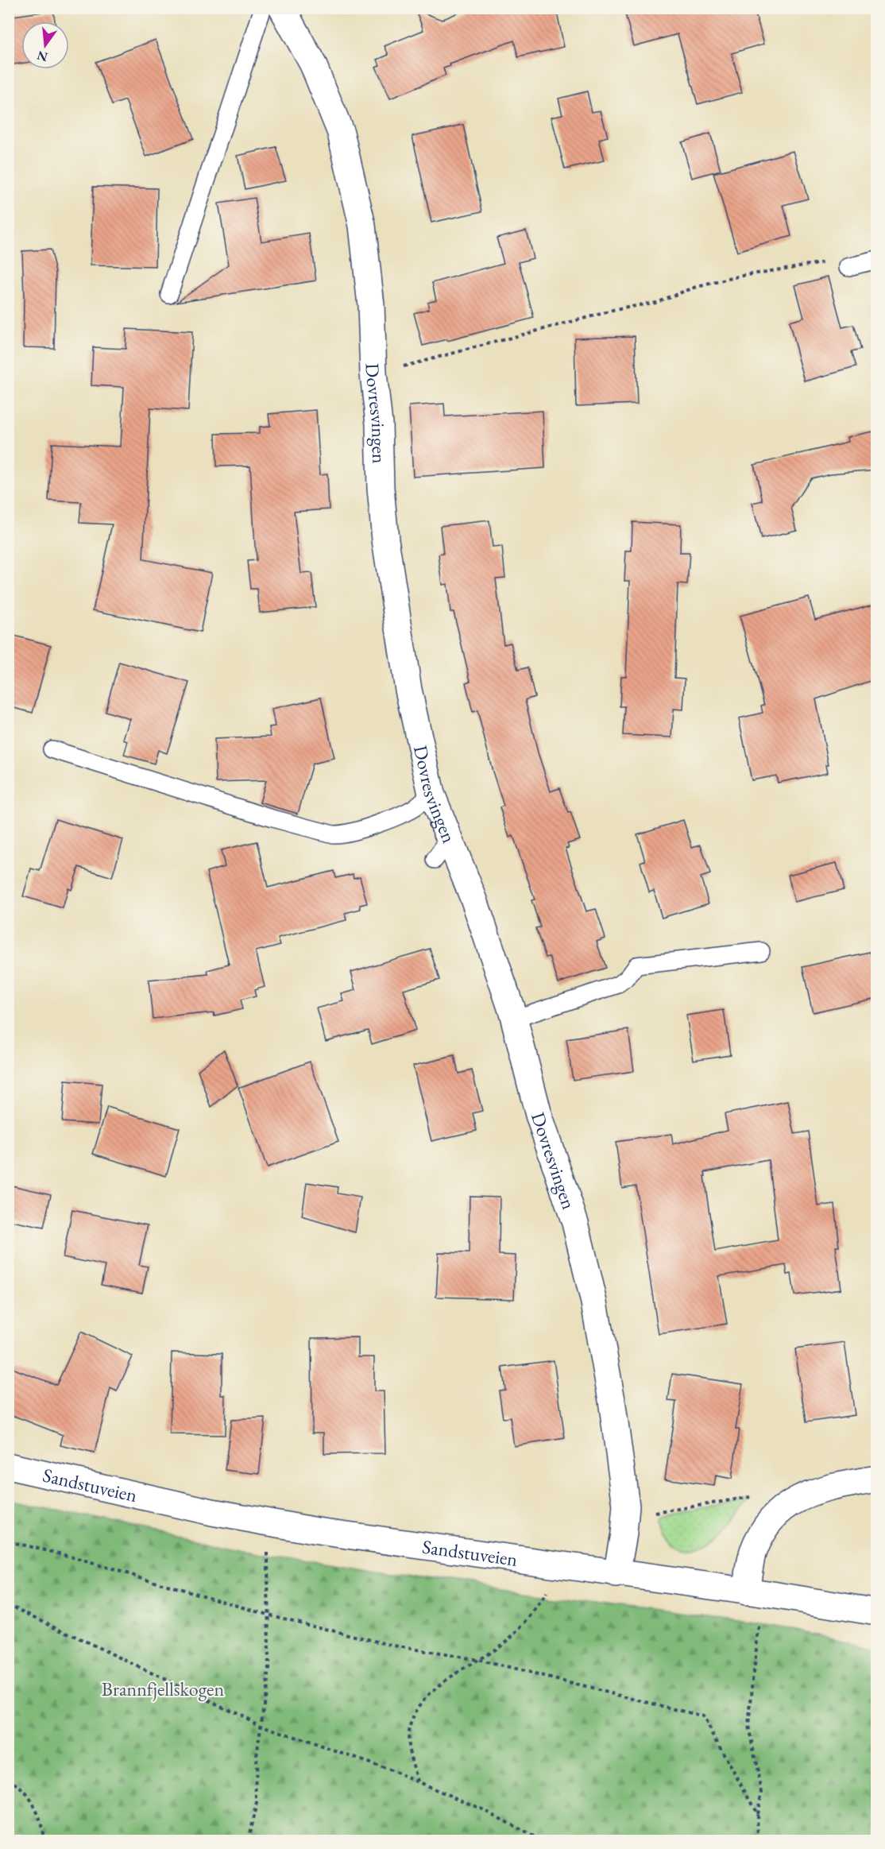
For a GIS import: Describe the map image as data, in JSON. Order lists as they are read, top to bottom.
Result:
{
  "streets": {
    "street": ["Dovresvingen", "Sandstuveien"]
  },
  "crossings": [
    ["Dovresvingen", "Sandstuveien"]
  ],
  "parks": ["Brannfjellskogen"],
  "north": "bottom"
}
